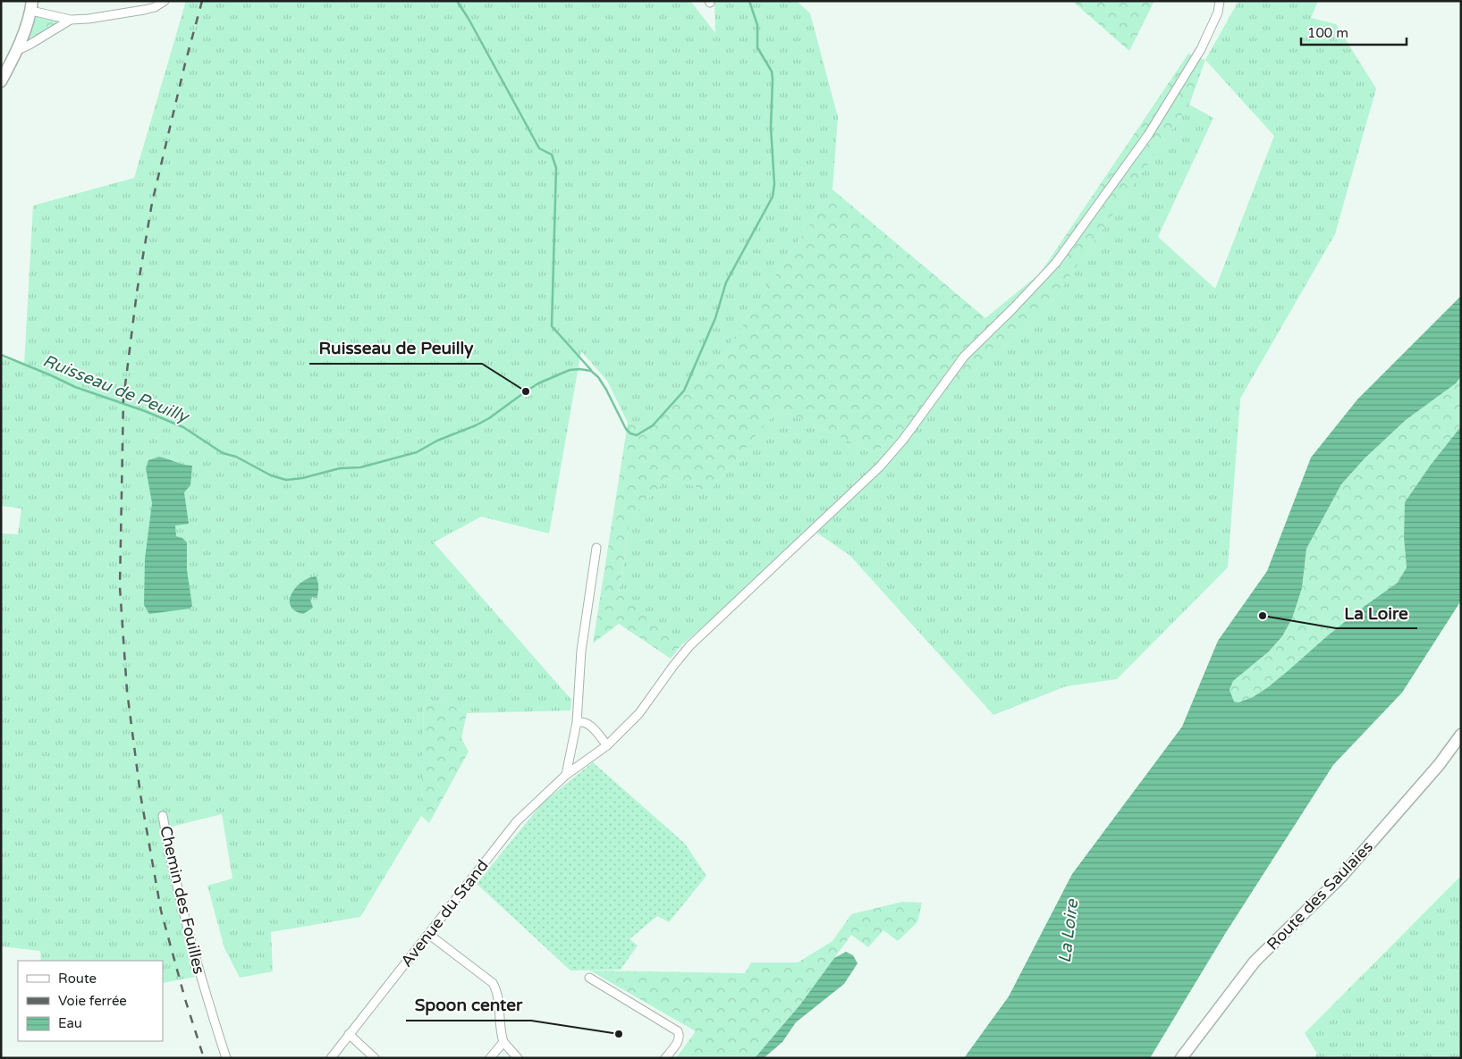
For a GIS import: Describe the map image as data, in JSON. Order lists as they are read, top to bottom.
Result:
{
  "streets": {
    "street": ["Route des Saulaies", "Chemin des Fouilles", "Avenue du Stand"]
  },
  "water": ["Ruisseau de Peuilly", "La Loire"],
  "places": ["Ruisseau de Peuilly", "La Loire", "Spoon center"],
  "legend": ["Route", "Voie ferrée", "Eau"],
  "scale_bar": "100 m"
}
